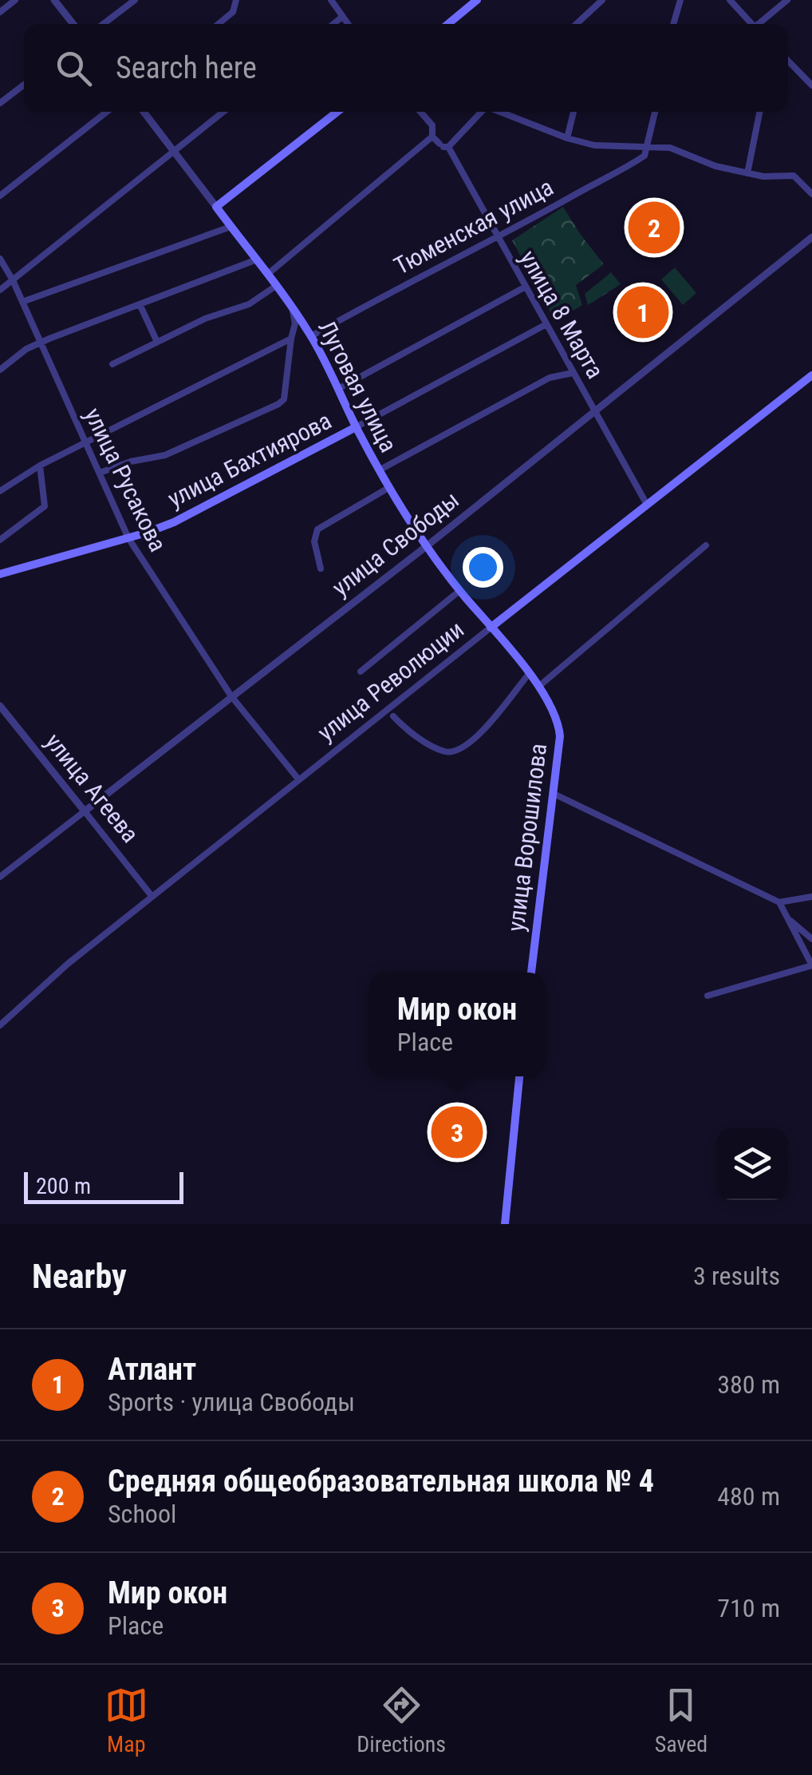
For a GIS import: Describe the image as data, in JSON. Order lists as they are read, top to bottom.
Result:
{
  "streets": {
    "main road": [
      "Луговая улица",
      "улица Бахтиярова",
      "улица Революции",
      "улица Ворошилова"
    ],
    "street": [
      "Тюменская улица",
      "улица 8 Марта",
      "улица Русакова",
      "улица Свободы",
      "улица Агеева"
    ]
  },
  "crossings": [
    ["Тюменская улица", "улица 8 Марта"],
    ["Тюменская улица", "Луговая улица"],
    ["улица 8 Марта", "улица Бахтиярова"],
    ["улица 8 Марта", "улица Свободы"],
    ["улица 8 Марта", "улица Революции"],
    ["Луговая улица", "улица Бахтиярова"],
    ["Луговая улица", "улица Свободы"],
    ["Луговая улица", "улица Революции"],
    ["Луговая улица", "улица Ворошилова"],
    ["улица Бахтиярова", "улица Русакова"],
    ["улица Русакова", "улица Свободы"],
    ["улица Русакова", "улица Революции"],
    ["улица Свободы", "улица Агеева"],
    ["улица Революции", "улица Агеева"]
  ],
  "scale_bar": "200 m",
  "page": {
    "search": "Search here",
    "pins": ["2", "1", "3"],
    "popup": ["Мир окон", "Place"],
    "scale": "200 m",
    "heading": ["Nearby", "3 results"],
    "list": [
      {
        "mark": "1",
        "name": "Атлант",
        "note": "Sports · улица Свободы",
        "value": "380 m"
      },
      {
        "mark": "2",
        "name": "Средняя общеобразовательная школа № 4",
        "note": "School",
        "value": "480 m"
      },
      {
        "mark": "3",
        "name": "Мир окон",
        "note": "Place",
        "value": "710 m"
      }
    ],
    "nav": ["Map", "Directions", "Saved"]
  }
}
